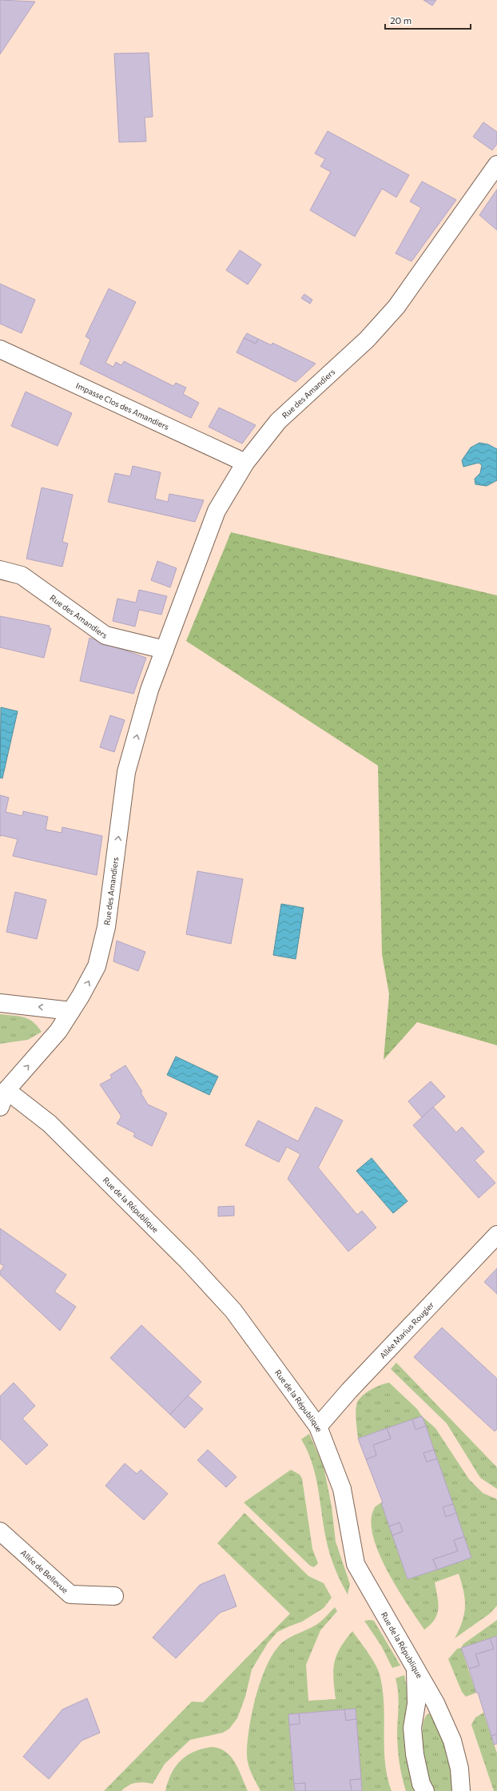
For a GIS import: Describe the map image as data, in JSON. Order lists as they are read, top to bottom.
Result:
{
  "streets": {
    "street": [
      "Rue des Amandiers",
      "Impasse Clos des Amandiers",
      "Rue de la République",
      "Allée Marius Rougier",
      "Allée de Bellevue"
    ]
  },
  "crossings": [
    ["Rue des Amandiers", "Impasse Clos des Amandiers"],
    ["Rue des Amandiers", "Rue de la République"],
    ["Rue de la République", "Allée Marius Rougier"]
  ],
  "one_way": ["Rue des Amandiers"],
  "scale_bar": "20 m"
}
